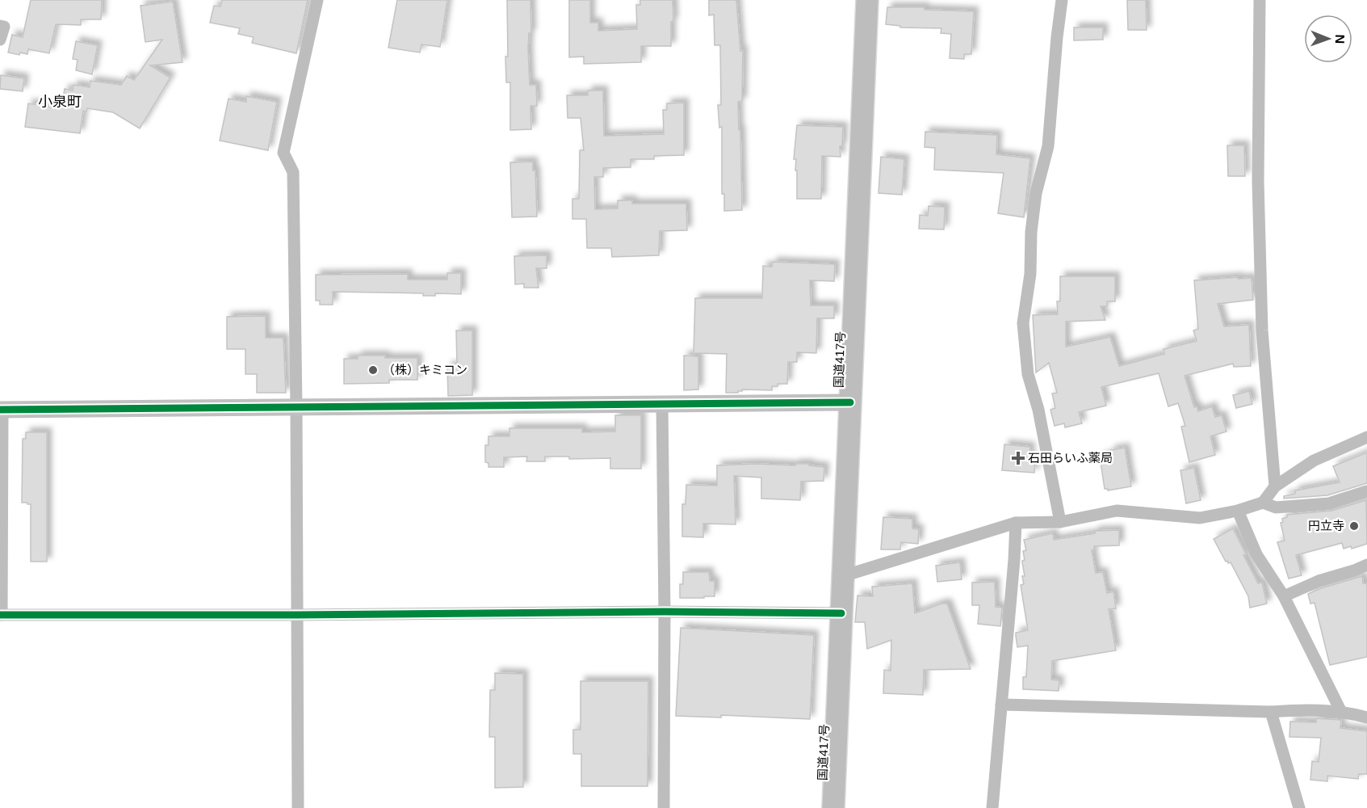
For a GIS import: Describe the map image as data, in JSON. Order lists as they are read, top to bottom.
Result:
{
  "streets": {
    "highway": ["国道417号"]
  },
  "districts": ["小泉町"],
  "places": {
    "other": ["（株）キミコン", "円立寺"],
    "health": ["石田らいふ薬局"]
  },
  "north": "right"
}
